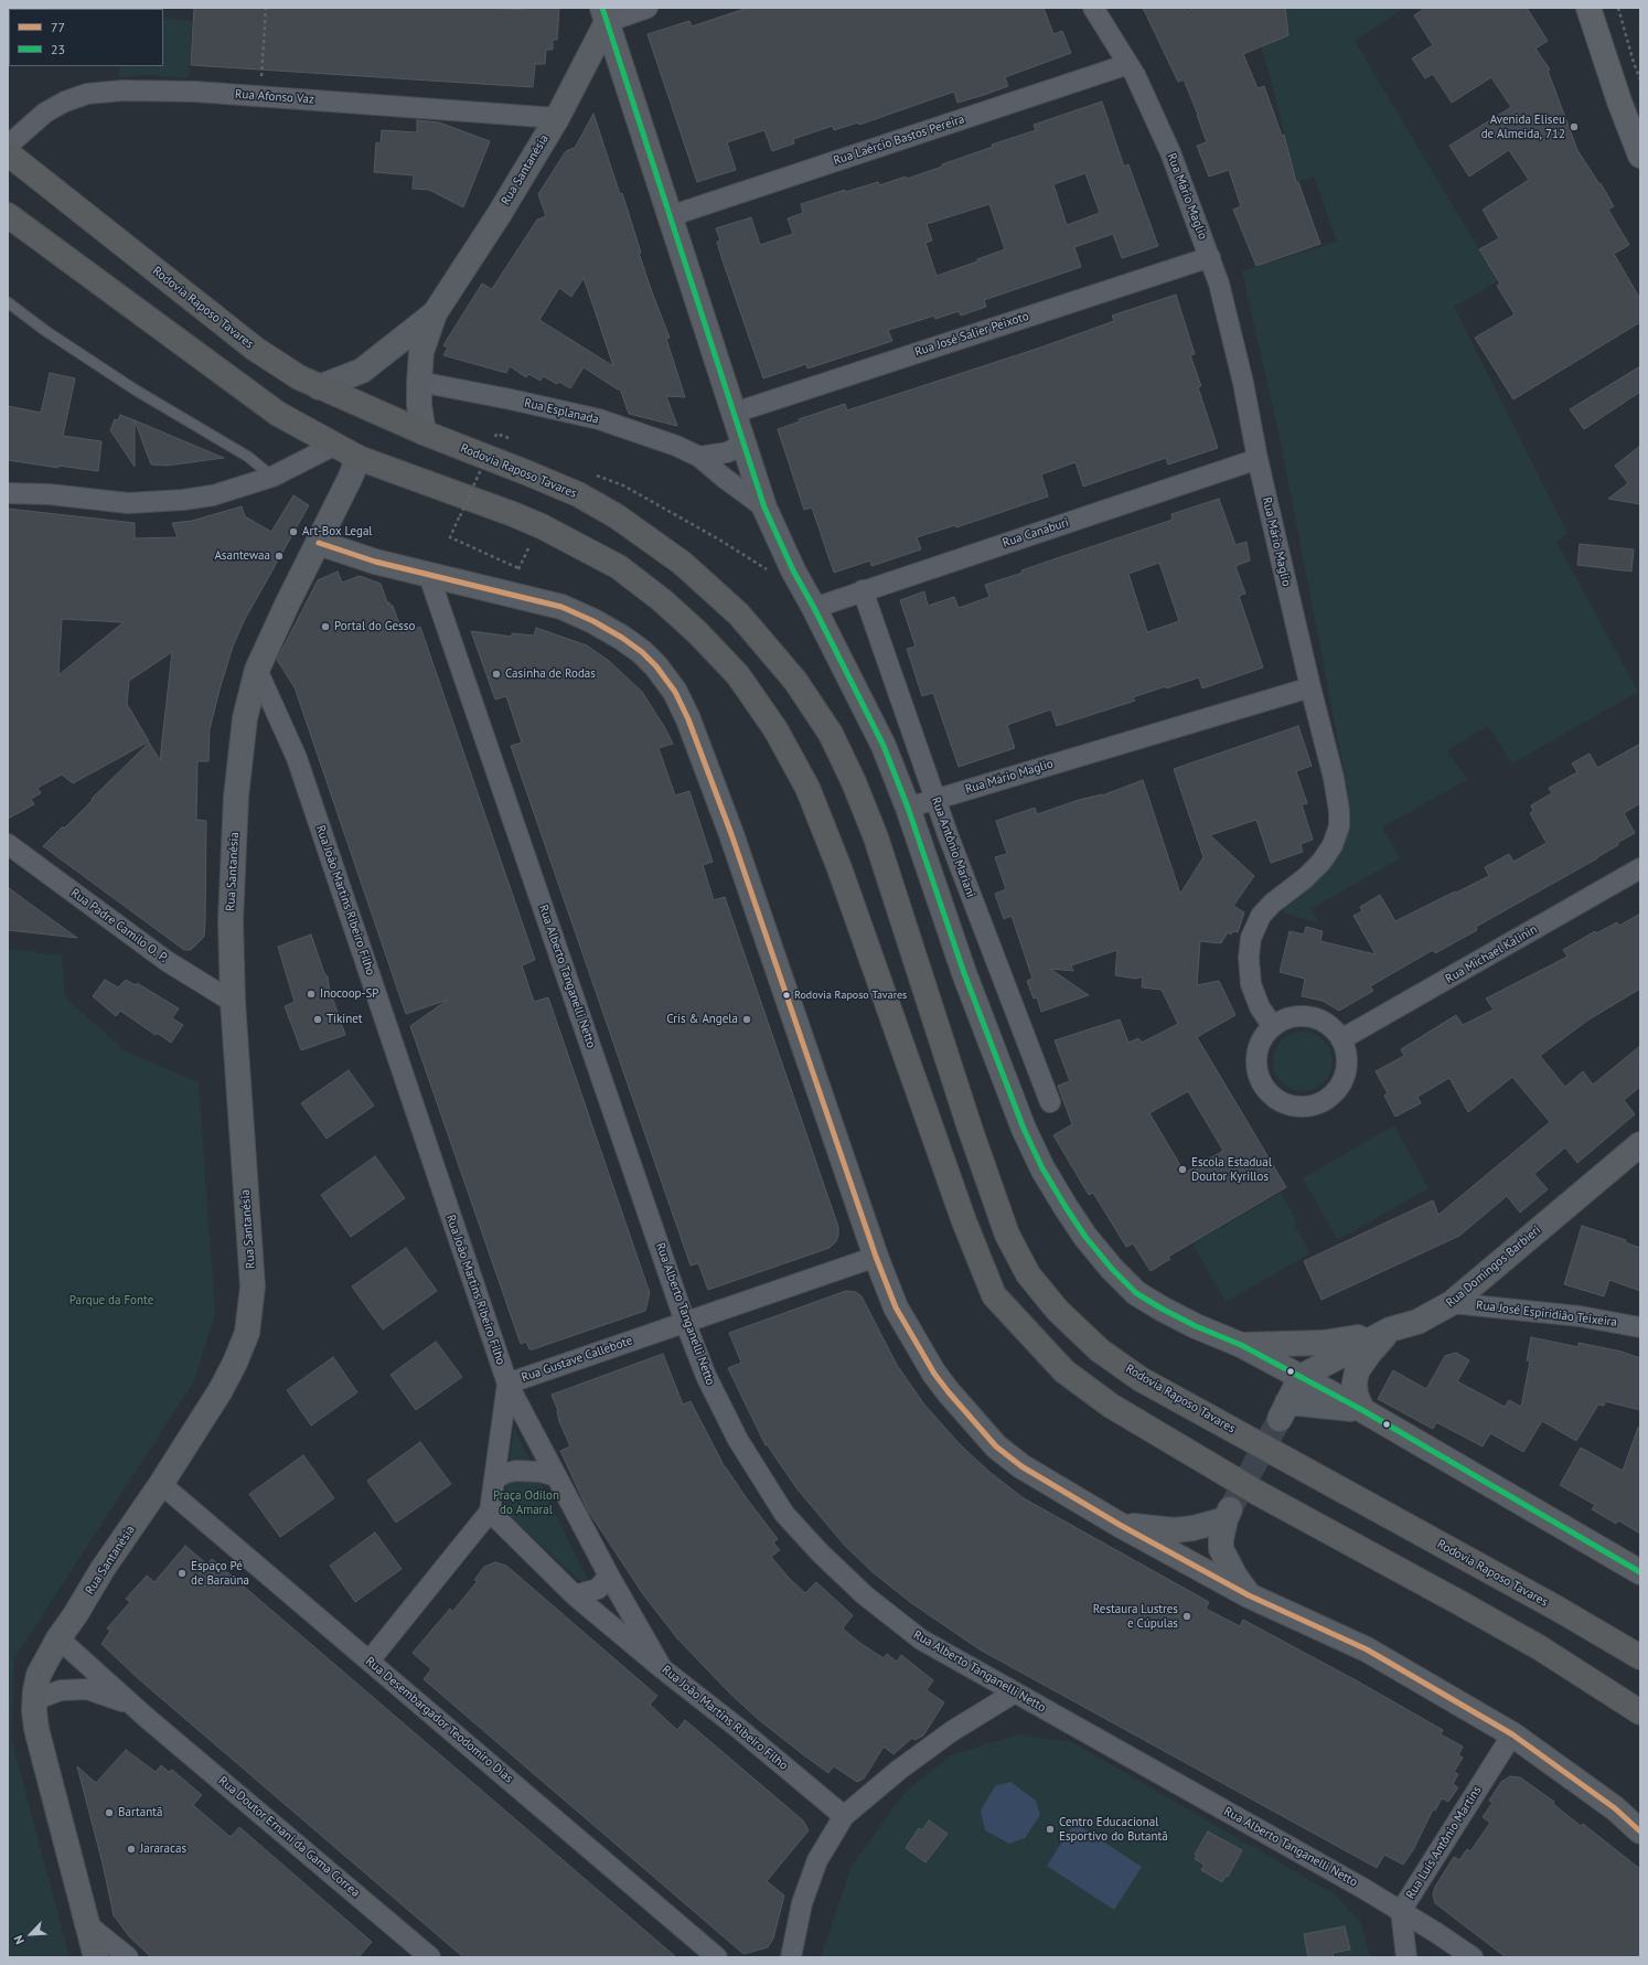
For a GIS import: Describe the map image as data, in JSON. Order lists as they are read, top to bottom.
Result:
{
  "streets": {
    "highway": ["Rodovia Raposo Tavares"],
    "main road": ["Rua Santanésia", "Rua Domingos Barbieri"],
    "street": [
      "Rua Afonso Vaz",
      "Rua Laércio Bastos Pereira",
      "Rua Mário Maglio",
      "Rua José Salier Peixoto",
      "Rua Esplanada",
      "Rua Canaburi",
      "Rua Antônio Mariani",
      "Rua João Martins Ribeiro Filho",
      "Rua Padre Camilo O. P.",
      "Rua Michael Kalinin",
      "Rua Alberto Tanganelli Netto",
      "Rua José Espiridião Teixeira",
      "Rua Gustave Callebote",
      "Rua Desembargador Teodomiro Dias",
      "Rua Doutor Ernani da Gama Correa",
      "Rua Luís Antônio Martins"
    ]
  },
  "crossings": [
    ["Rua Afonso Vaz", "Rua Santanésia"],
    ["Rua Laércio Bastos Pereira", "Rua Mário Maglio"],
    ["Rua Santanésia", "Rodovia Raposo Tavares"],
    ["Rua Santanésia", "Rua Esplanada"],
    ["Rua Santanésia", "Rua João Martins Ribeiro Filho"],
    ["Rua Santanésia", "Rua Padre Camilo O. P."],
    ["Rua Santanésia", "Rua Desembargador Teodomiro Dias"],
    ["Rua Santanésia", "Rua Doutor Ernani da Gama Correa"],
    ["Rua Mário Maglio", "Rua José Salier Peixoto"],
    ["Rua Mário Maglio", "Rua Canaburi"],
    ["Rua Mário Maglio", "Rua Antônio Mariani"],
    ["Rua Canaburi", "Rua Antônio Mariani"],
    ["Rua João Martins Ribeiro Filho", "Rua Gustave Callebote"],
    ["Rua Alberto Tanganelli Netto", "Rua Gustave Callebote"],
    ["Rua Alberto Tanganelli Netto", "Rua Luís Antônio Martins"],
    ["Rua Domingos Barbieri", "Rua José Espiridião Teixeira"]
  ],
  "parks": ["Parque da Fonte", "Praça Odilon do Amaral"],
  "places": [
    "Avenida Eliseu de Almeida, 712",
    "Art-Box Legal",
    "Asantewaa",
    "Portal do Gesso",
    "Casinha de Rodas",
    "Inocoop-SP",
    "Rodovia Raposo Tavares",
    "Tikinet",
    "Cris & Angela",
    "Escola Estadual Doutor Kyrillos",
    "Espaço Pé de Baraúna",
    "Restaura Lustres e Cúpulas",
    "Bartantã",
    "Centro Educacional Esportivo do Butantã",
    "Jararacas"
  ],
  "lines": ["transit line 23", "transit line 77"],
  "legend": ["77", "23"],
  "north": "bottom left"
}
